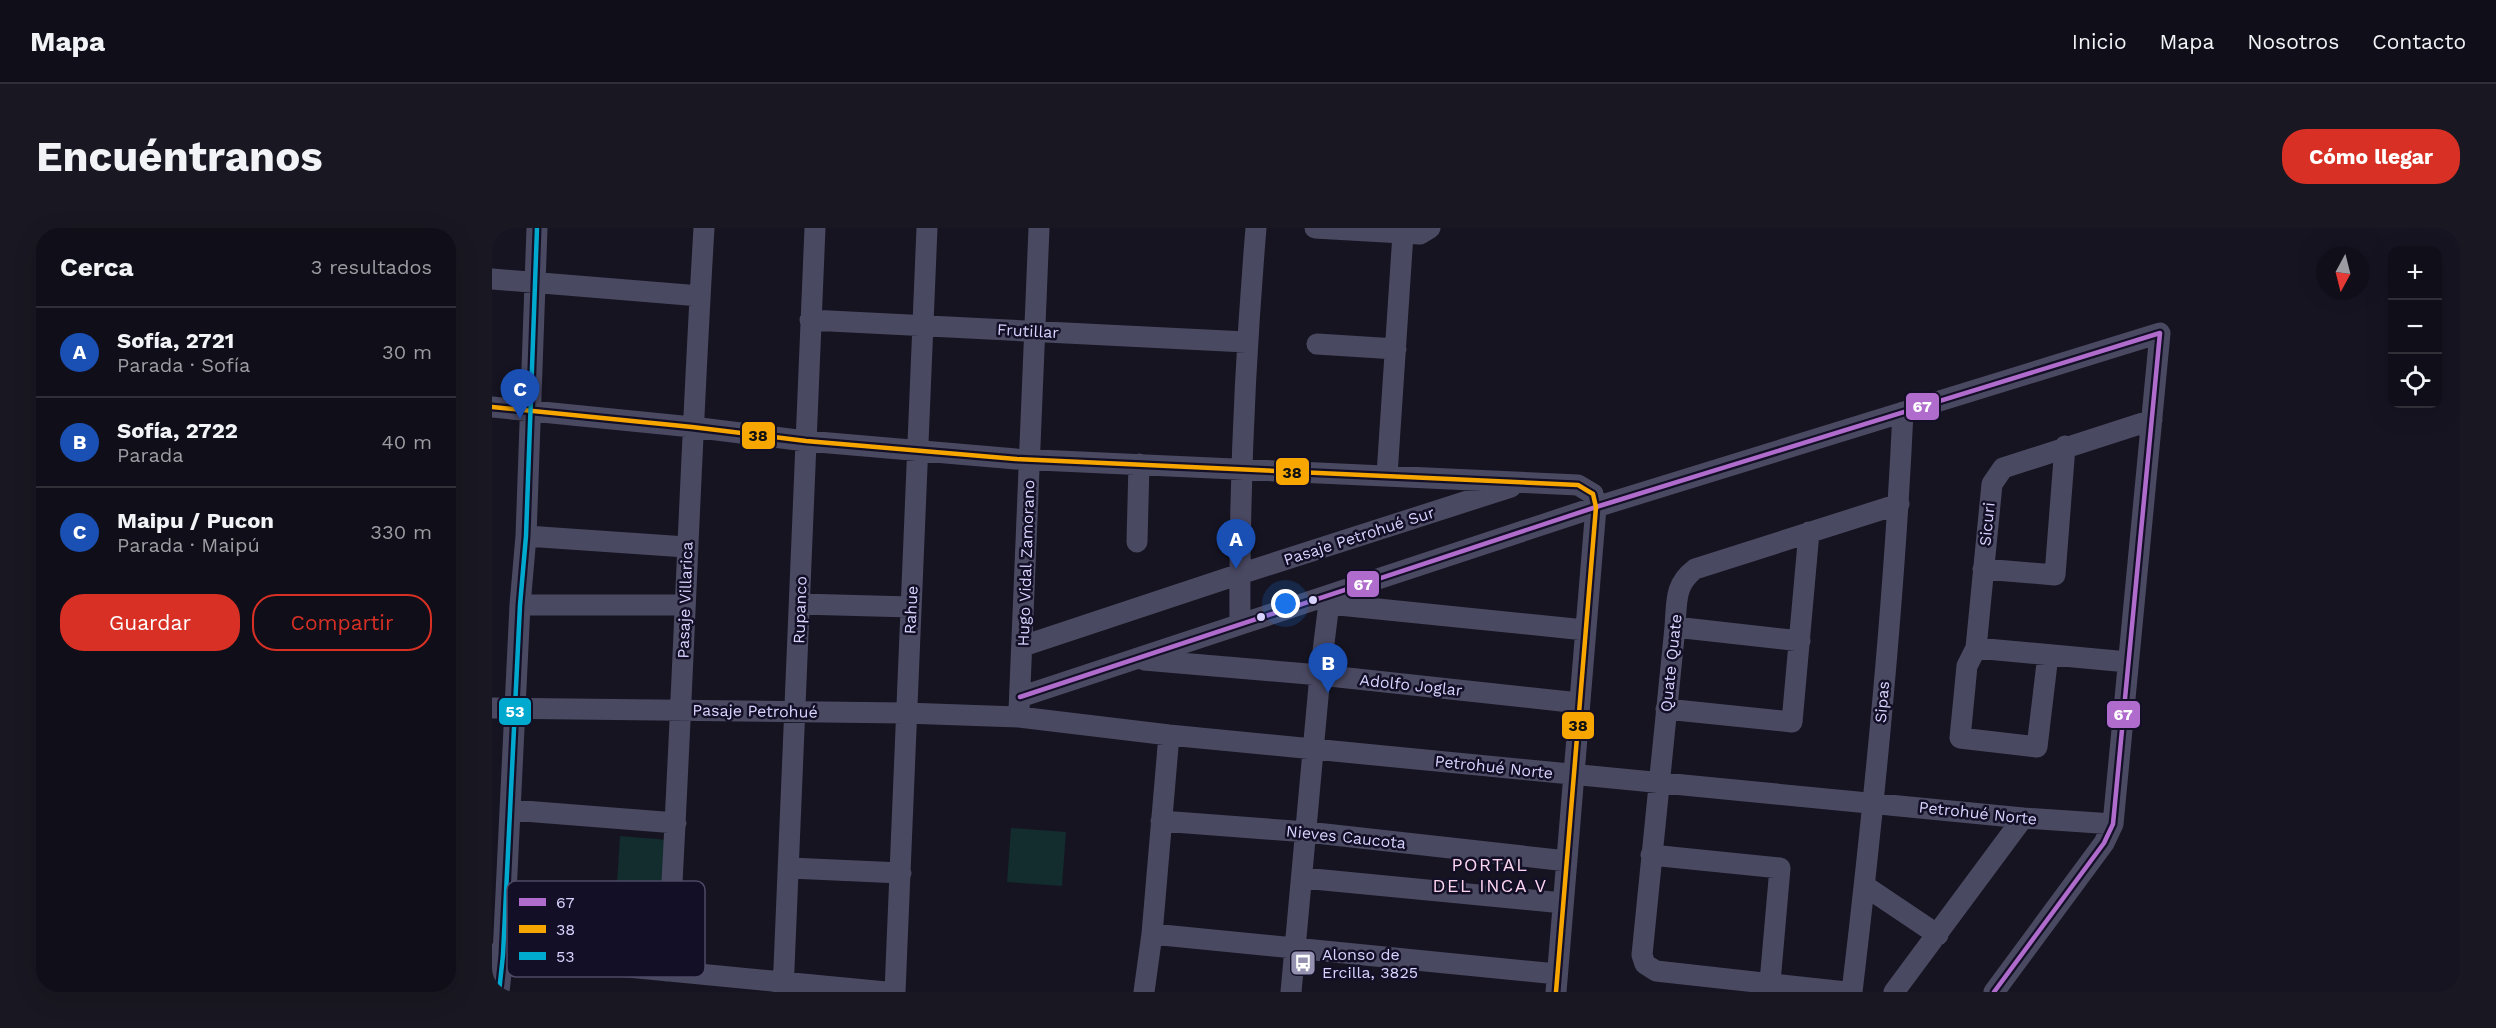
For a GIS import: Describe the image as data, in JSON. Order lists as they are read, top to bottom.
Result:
{
  "streets": {
    "street": [
      "Frutillar",
      "Sicuri",
      "Pasaje Petrohué Sur",
      "Hugo Vidal Zamorano",
      "Pasaje Villarica",
      "Rupanco",
      "Rahue",
      "Quate Quate",
      "Adolfo Joglar",
      "Sipas",
      "Pasaje Petrohué",
      "Petrohué Norte",
      "Nieves Caucota"
    ]
  },
  "crossings": [
    ["Frutillar", "Hugo Vidal Zamorano"],
    ["Frutillar", "Rupanco"],
    ["Frutillar", "Rahue"],
    ["Pasaje Petrohué Sur", "Hugo Vidal Zamorano"],
    ["Hugo Vidal Zamorano", "Pasaje Petrohué"],
    ["Hugo Vidal Zamorano", "Petrohué Norte"],
    ["Pasaje Villarica", "Pasaje Petrohué"],
    ["Rupanco", "Pasaje Petrohué"],
    ["Rahue", "Pasaje Petrohué"],
    ["Quate Quate", "Sipas"],
    ["Quate Quate", "Petrohué Norte"],
    ["Sipas", "Petrohué Norte"],
    ["Pasaje Petrohué", "Petrohué Norte"]
  ],
  "districts": ["PORTAL DEL INCA V"],
  "places": {
    "bus stop": ["Alonso de Ercilla, 3825"]
  },
  "lines": ["transit line 53", "transit line 67", "transit line 38"],
  "legend": ["67", "38", "53"],
  "north": "bottom",
  "page": {
    "header": "Mapa",
    "nav": [
      "Inicio",
      "Mapa",
      "Nosotros",
      "Contacto"
    ],
    "buttons": [
      "Cómo llegar",
      ["Guardar", "Compartir"]
    ],
    "title": "Encuéntranos",
    "heading": ["Cerca", "3 resultados"],
    "map_buttons": ["+", "−"],
    "list": [
      {
        "mark": "A",
        "name": "Sofía, 2721",
        "note": "Parada · Sofía",
        "value": "30 m"
      },
      {
        "mark": "B",
        "name": "Sofía, 2722",
        "note": "Parada",
        "value": "40 m"
      },
      {
        "mark": "C",
        "name": "Maipu / Pucon",
        "note": "Parada · Maipú",
        "value": "330 m"
      }
    ],
    "pins": ["C", "A", "B"]
  }
}
